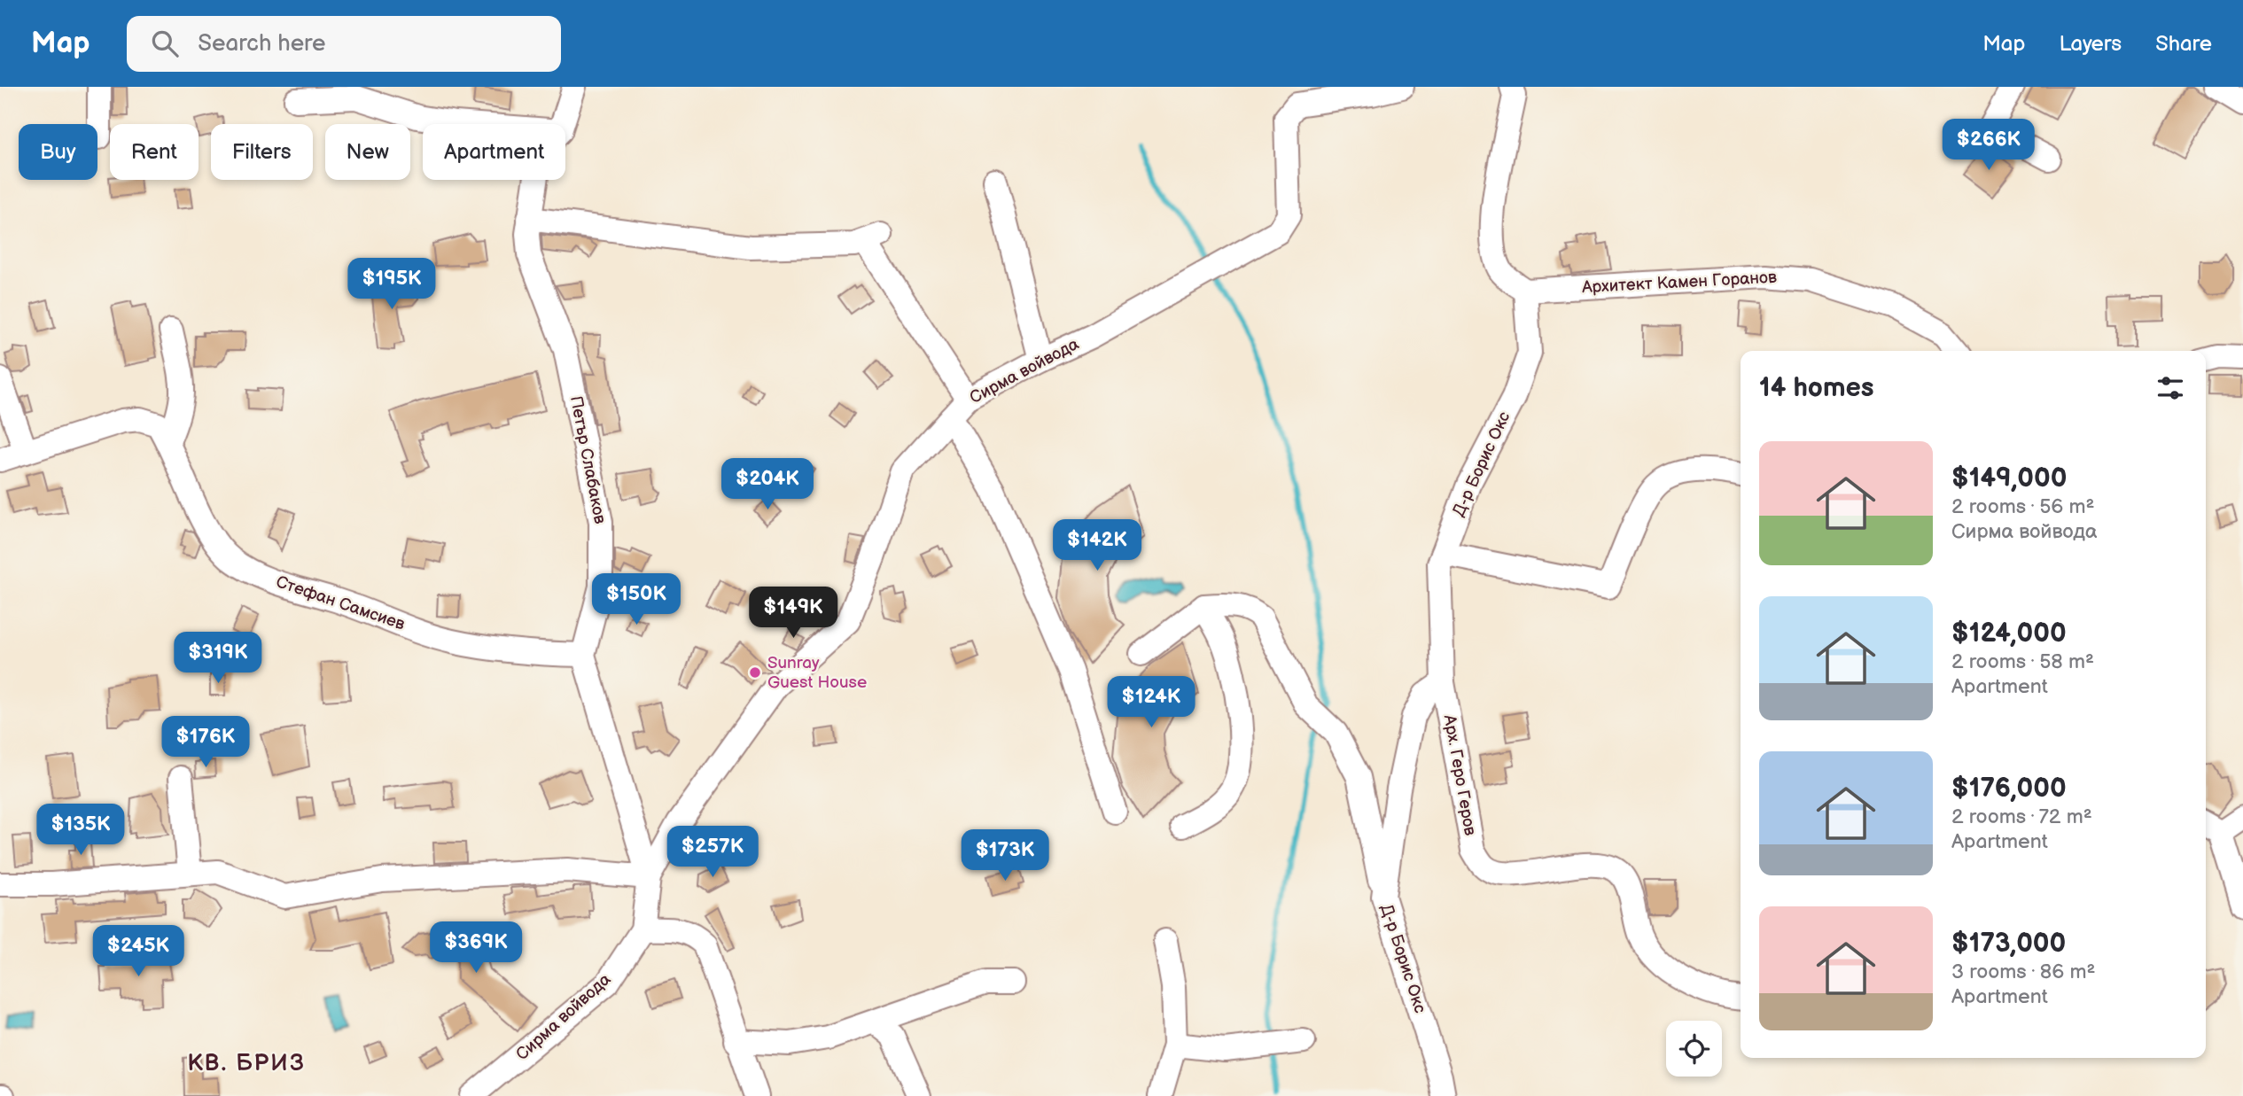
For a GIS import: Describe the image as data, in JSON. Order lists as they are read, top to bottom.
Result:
{
  "streets": {
    "street": [
      "Архитект Камен Горанов",
      "Сирма войвода",
      "Петър Слабаков",
      "Д-р Борис Окс",
      "Стефан Самсиев",
      "Арх. Геро Геров"
    ]
  },
  "crossings": [
    ["Архитект Камен Горанов", "Д-р Борис Окс"],
    ["Петър Слабаков", "Стефан Самсиев"],
    ["Д-р Борис Окс", "Арх. Геро Геров"]
  ],
  "districts": ["КВ. БРИЗ"],
  "places": ["Sunray Guest House"],
  "page": {
    "header": "Map",
    "search": "Search here",
    "nav": ["Map", "Layers", "Share"],
    "price": [
      "$266K",
      "$195K",
      "$204K",
      "$142K",
      "$150K",
      "$149K",
      "$319K",
      "$124K",
      "$176K",
      "$135K",
      "$257K",
      "$173K",
      "$369K",
      "$245K"
    ],
    "chip": [
      "Buy",
      "Rent",
      "Filters",
      "New",
      "Apartment"
    ],
    "heading": "14 homes",
    "list": [
      {
        "name": "$149,000",
        "note": "2 rooms · 56 m² · Сирма войвода"
      },
      {
        "name": "$124,000",
        "note": "2 rooms · 58 m² · Apartment"
      },
      {
        "name": "$176,000",
        "note": "2 rooms · 72 m² · Apartment"
      },
      {
        "name": "$173,000",
        "note": "3 rooms · 86 m² · Apartment"
      }
    ]
  }
}
